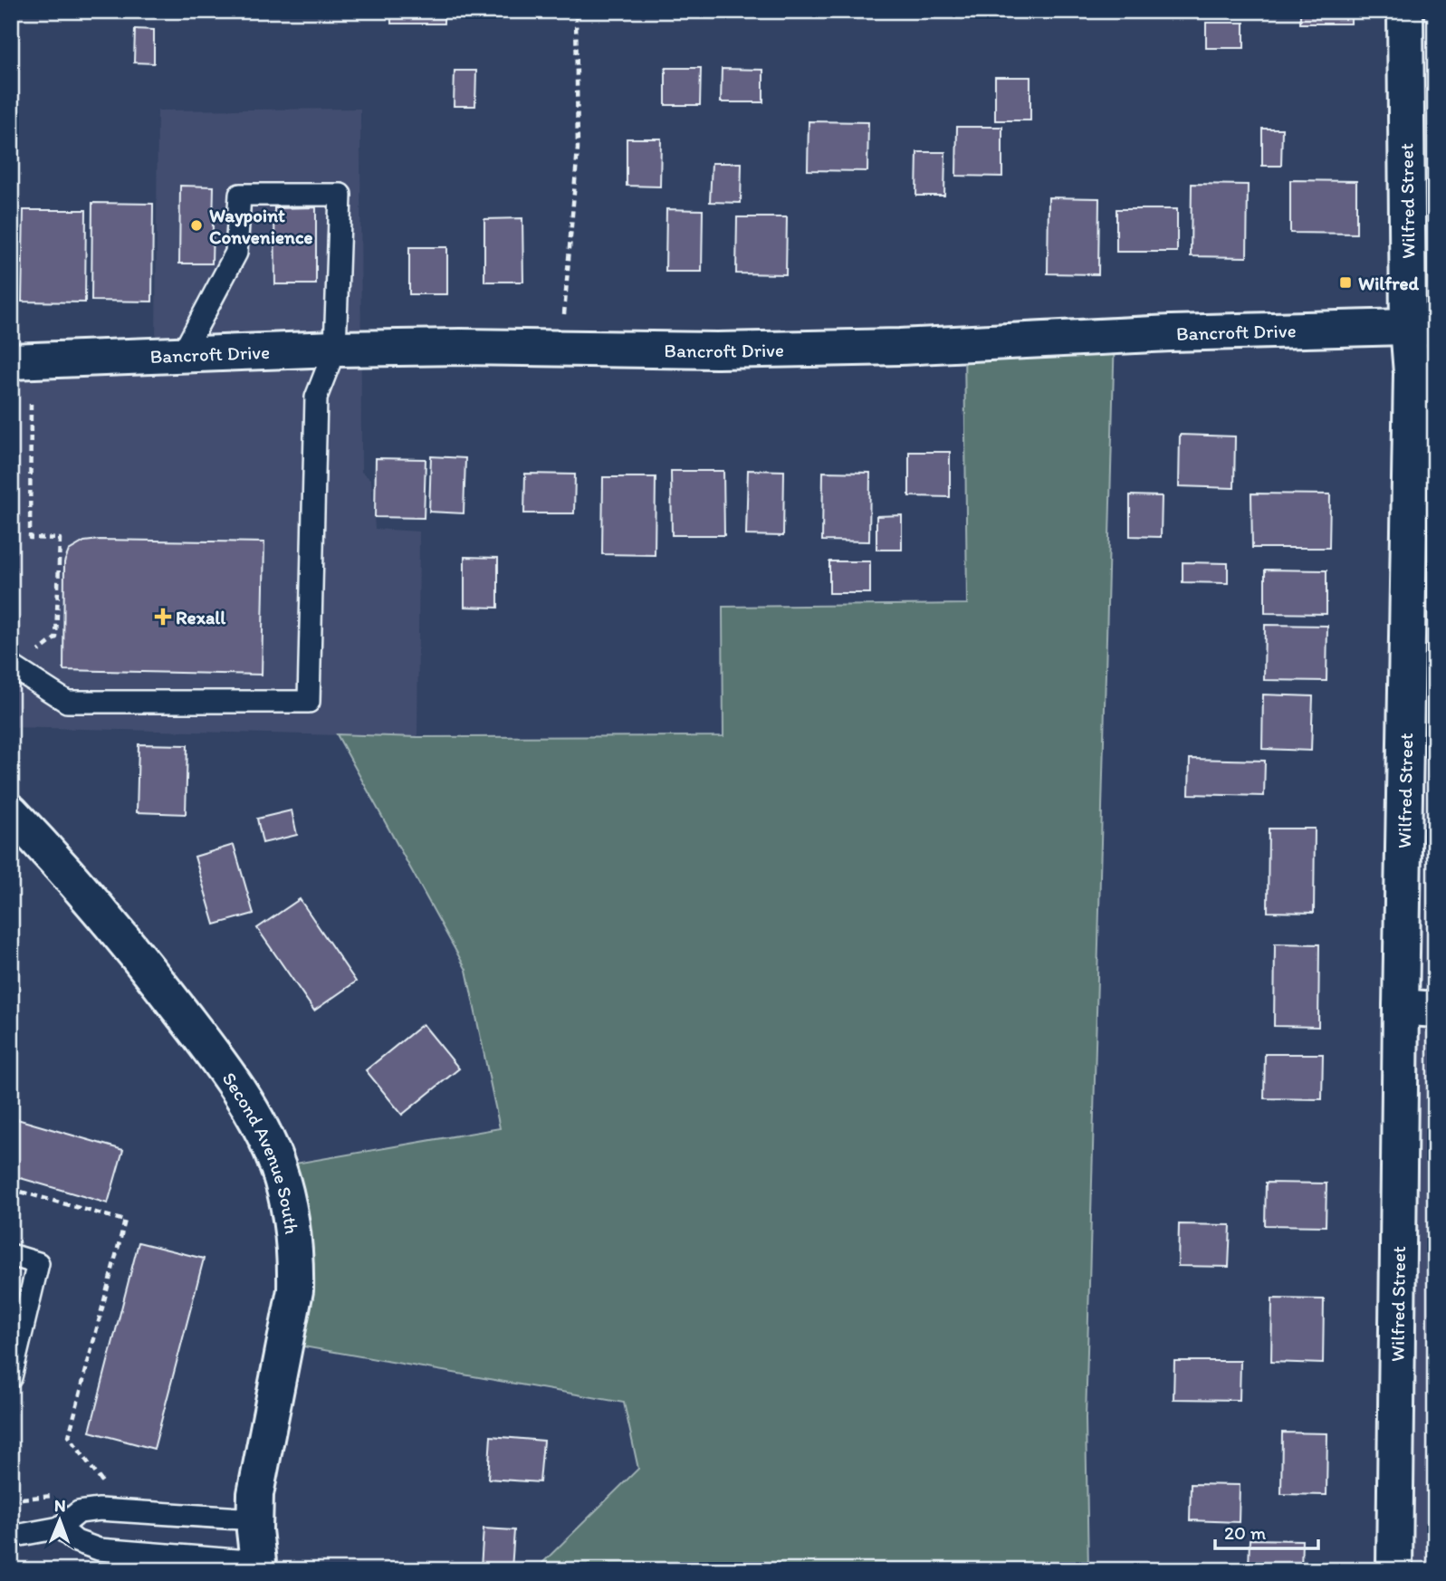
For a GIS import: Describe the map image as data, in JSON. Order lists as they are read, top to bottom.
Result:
{
  "streets": {
    "street": ["Wilfred Street", "Bancroft Drive", "Second Avenue South"]
  },
  "crossings": [
    ["Wilfred Street", "Bancroft Drive"]
  ],
  "places": {
    "other": ["Waypoint Convenience"],
    "transit": ["Wilfred"],
    "health": ["Rexall"]
  },
  "scale_bar": "20 m",
  "north": "top"
}
